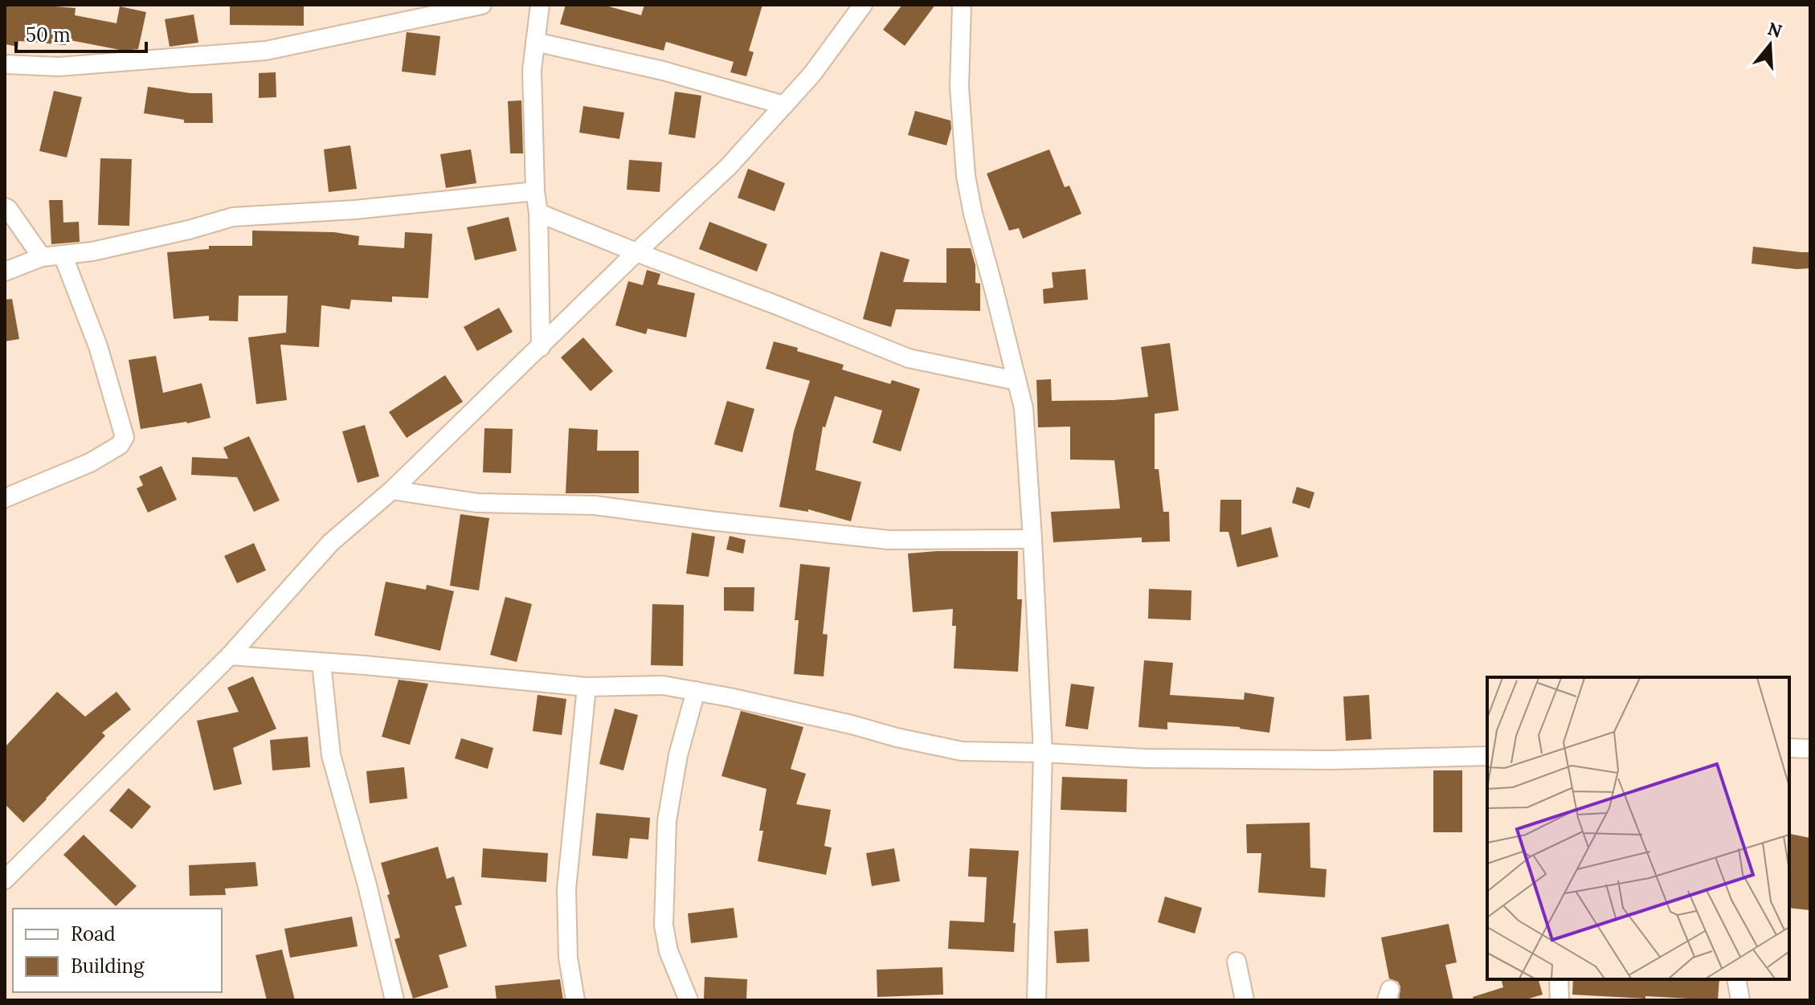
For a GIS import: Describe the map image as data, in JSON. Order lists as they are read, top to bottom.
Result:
{
  "legend": ["Road", "Building"],
  "scale_bar": "50 m",
  "north": "top"
}
